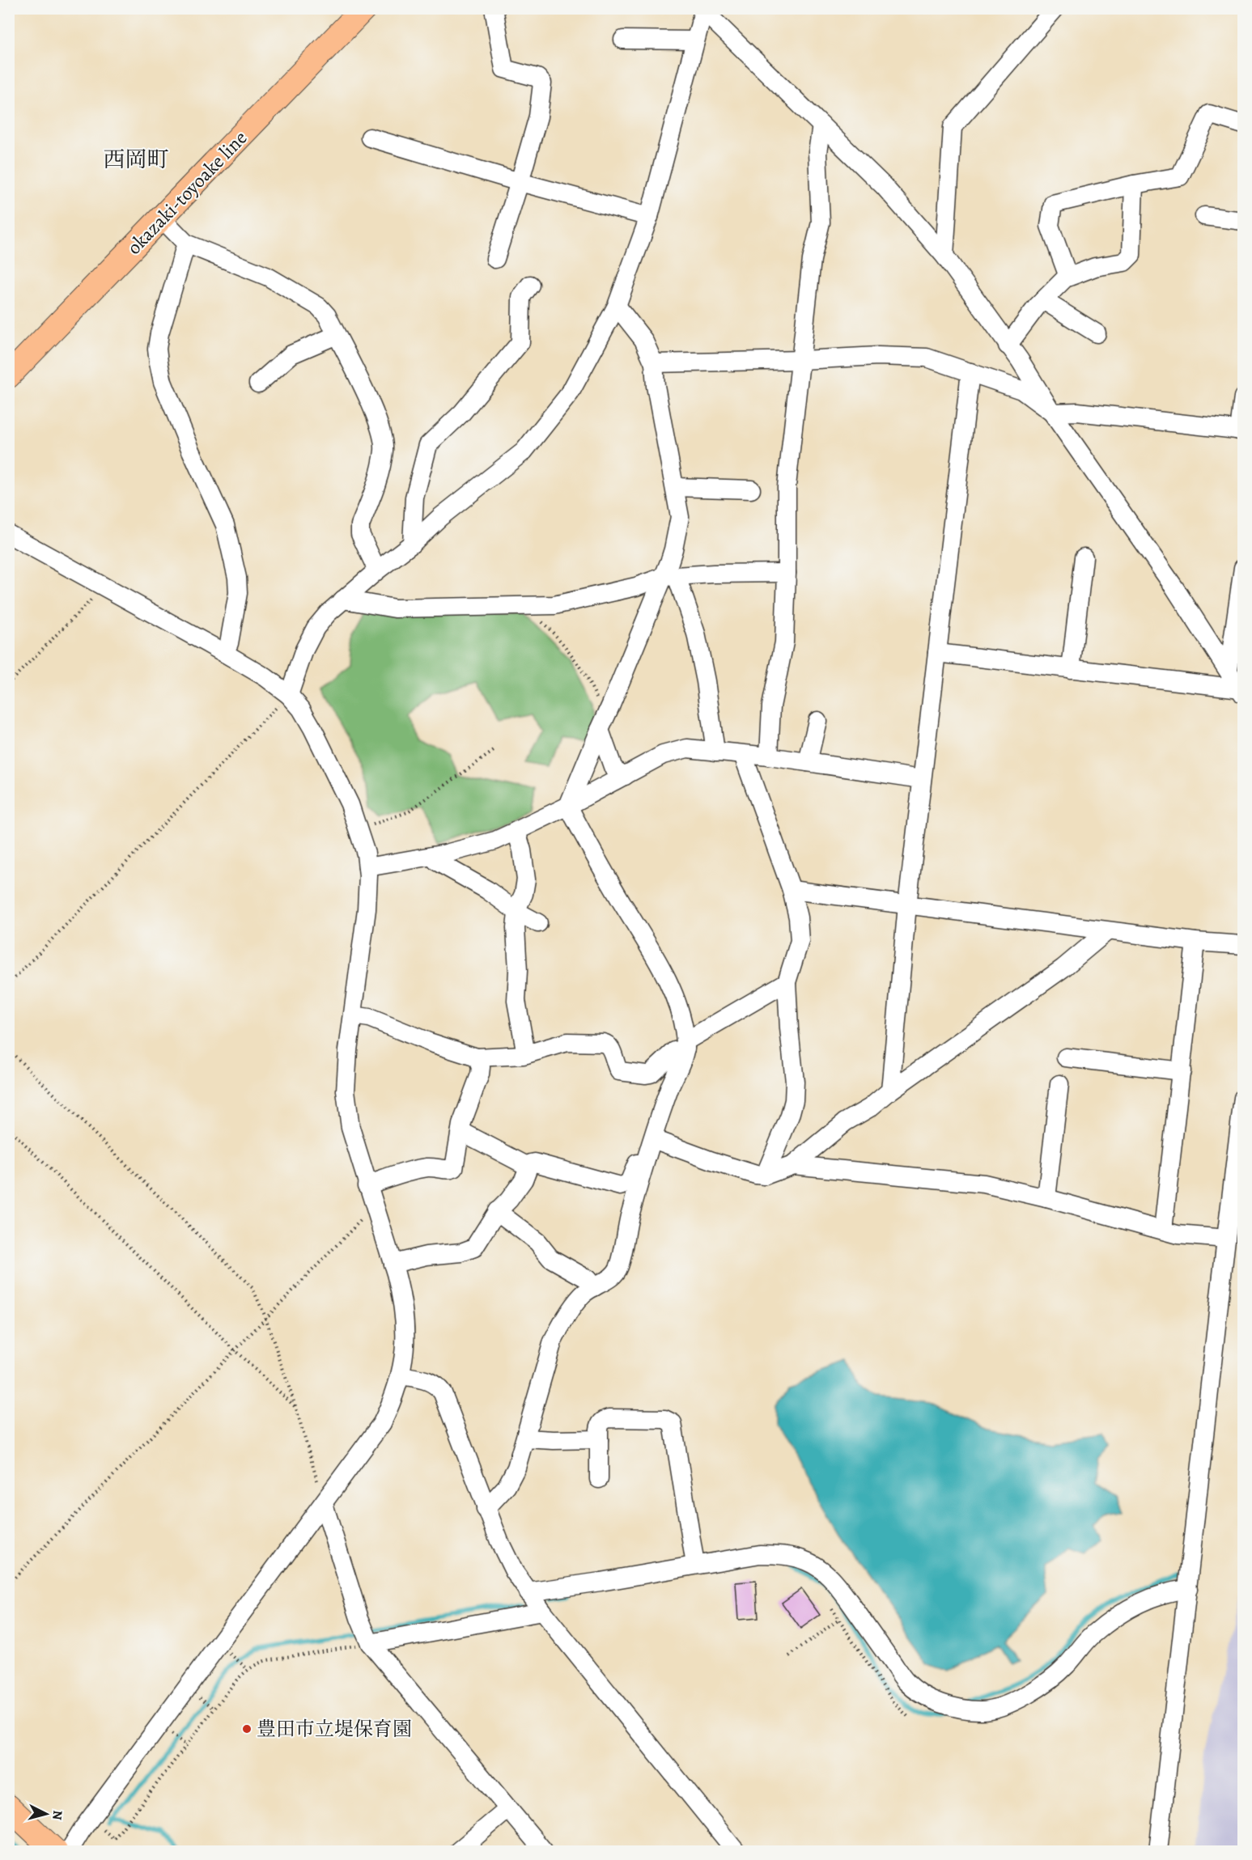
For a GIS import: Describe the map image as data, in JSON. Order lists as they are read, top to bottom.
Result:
{
  "streets": {
    "main road": ["okazaki-toyoake line"]
  },
  "districts": ["西岡町"],
  "places": ["豊田市立堤保育園"],
  "north": "right"
}
